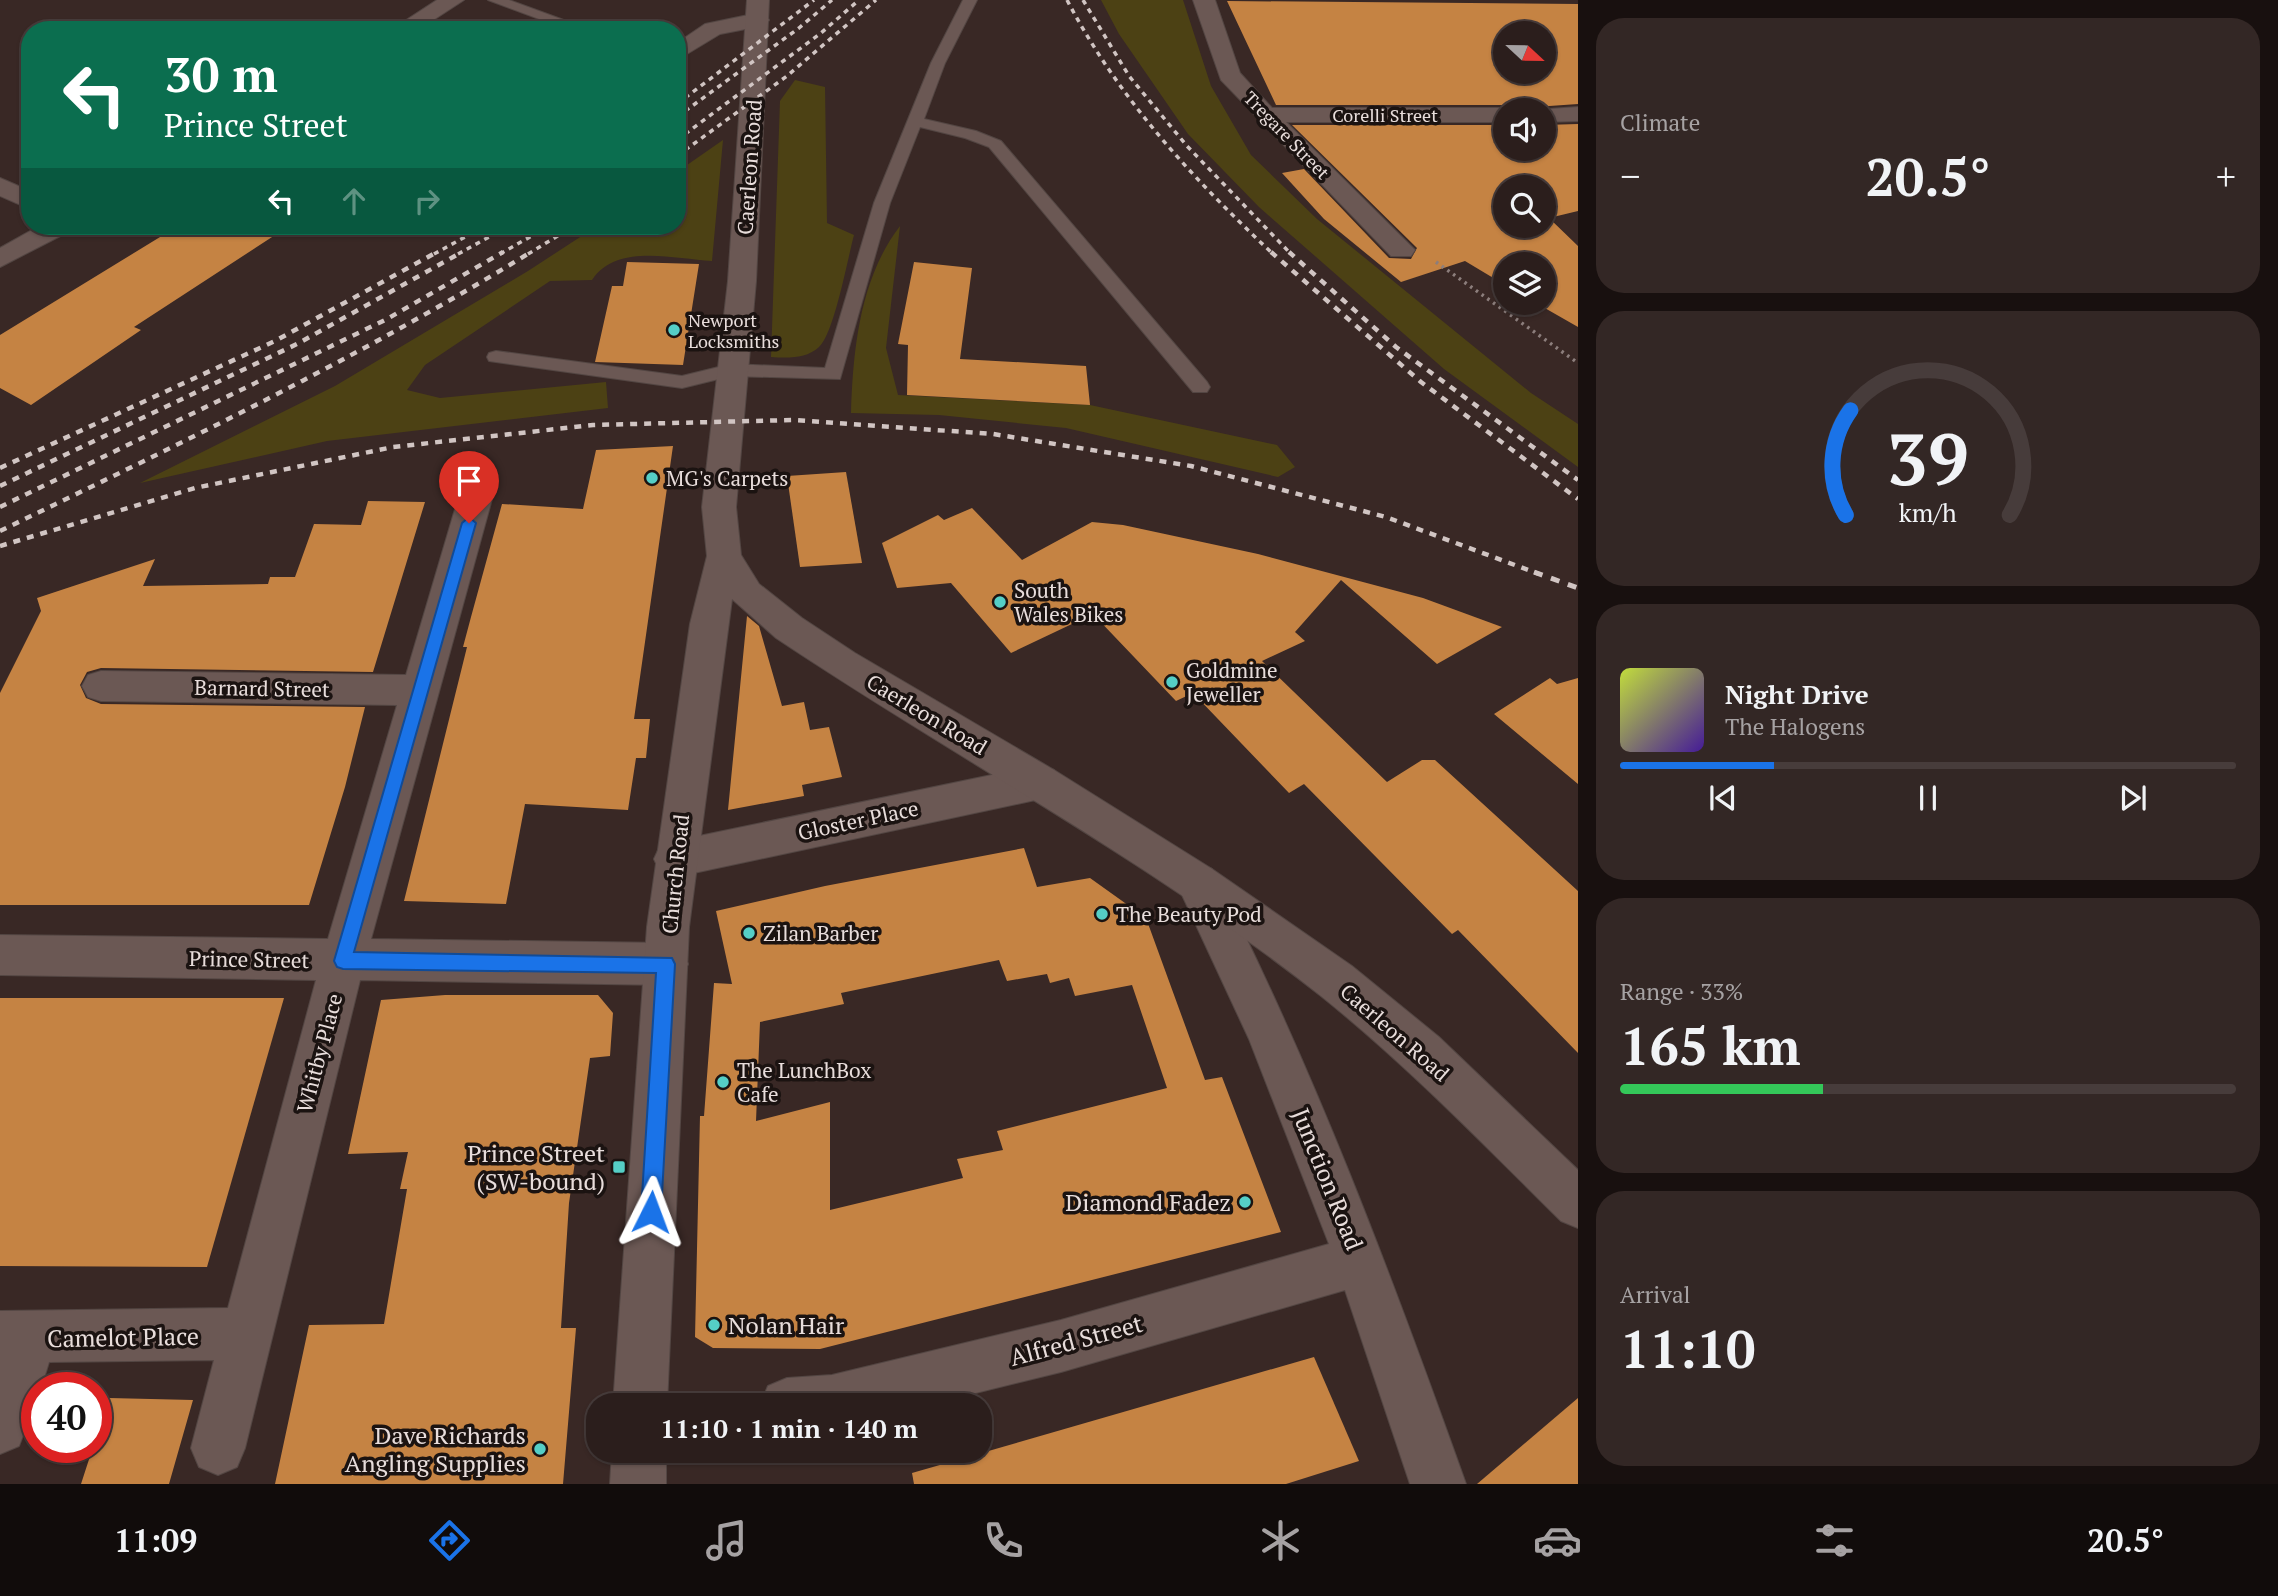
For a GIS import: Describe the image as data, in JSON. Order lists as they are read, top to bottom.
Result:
{
  "streets": {
    "street": [
      "Corelli Street",
      "Tregare Street",
      "Caerleon Road",
      "Barnard Street",
      "Gloster Place",
      "Church Road",
      "Prince Street",
      "Whitby Place",
      "Junction Road",
      "Camelot Place",
      "Alfred Street"
    ]
  },
  "crossings": [
    ["Corelli Street", "Tregare Street"],
    ["Caerleon Road", "Gloster Place"],
    ["Caerleon Road", "Church Road"],
    ["Caerleon Road", "Junction Road"],
    ["Barnard Street", "Whitby Place"],
    ["Gloster Place", "Church Road"],
    ["Church Road", "Prince Street"],
    ["Prince Street", "Whitby Place"],
    ["Whitby Place", "Camelot Place"],
    ["Junction Road", "Alfred Street"]
  ],
  "places": {
    "other": [
      "Newport Locksmiths",
      "MG's Carpets",
      "South Wales Bikes",
      "Goldmine Jeweller",
      "The Beauty Pod",
      "Zilan Barber",
      "The LunchBox Cafe",
      "Diamond Fadez",
      "Nolan Hair",
      "Dave Richards Angling Supplies"
    ],
    "transit": ["Prince Street (SW-bound)"]
  },
  "north": "right",
  "page": {
    "tile": [
      "Climate",
      ["Range · 33%", "165 km"],
      ["Arrival", "11:10"]
    ],
    "turn": ["30 m", "Prince Street"],
    "heat": ["−", "20.5°", "+"],
    "song": ["Night Drive", "The Halogens"],
    "limit": "40",
    "trip": "11:10 · 1 min · 140 m",
    "tabs": ["11:09", "20.5°"],
    "gauge": ["39", "km/h"]
  }
}
